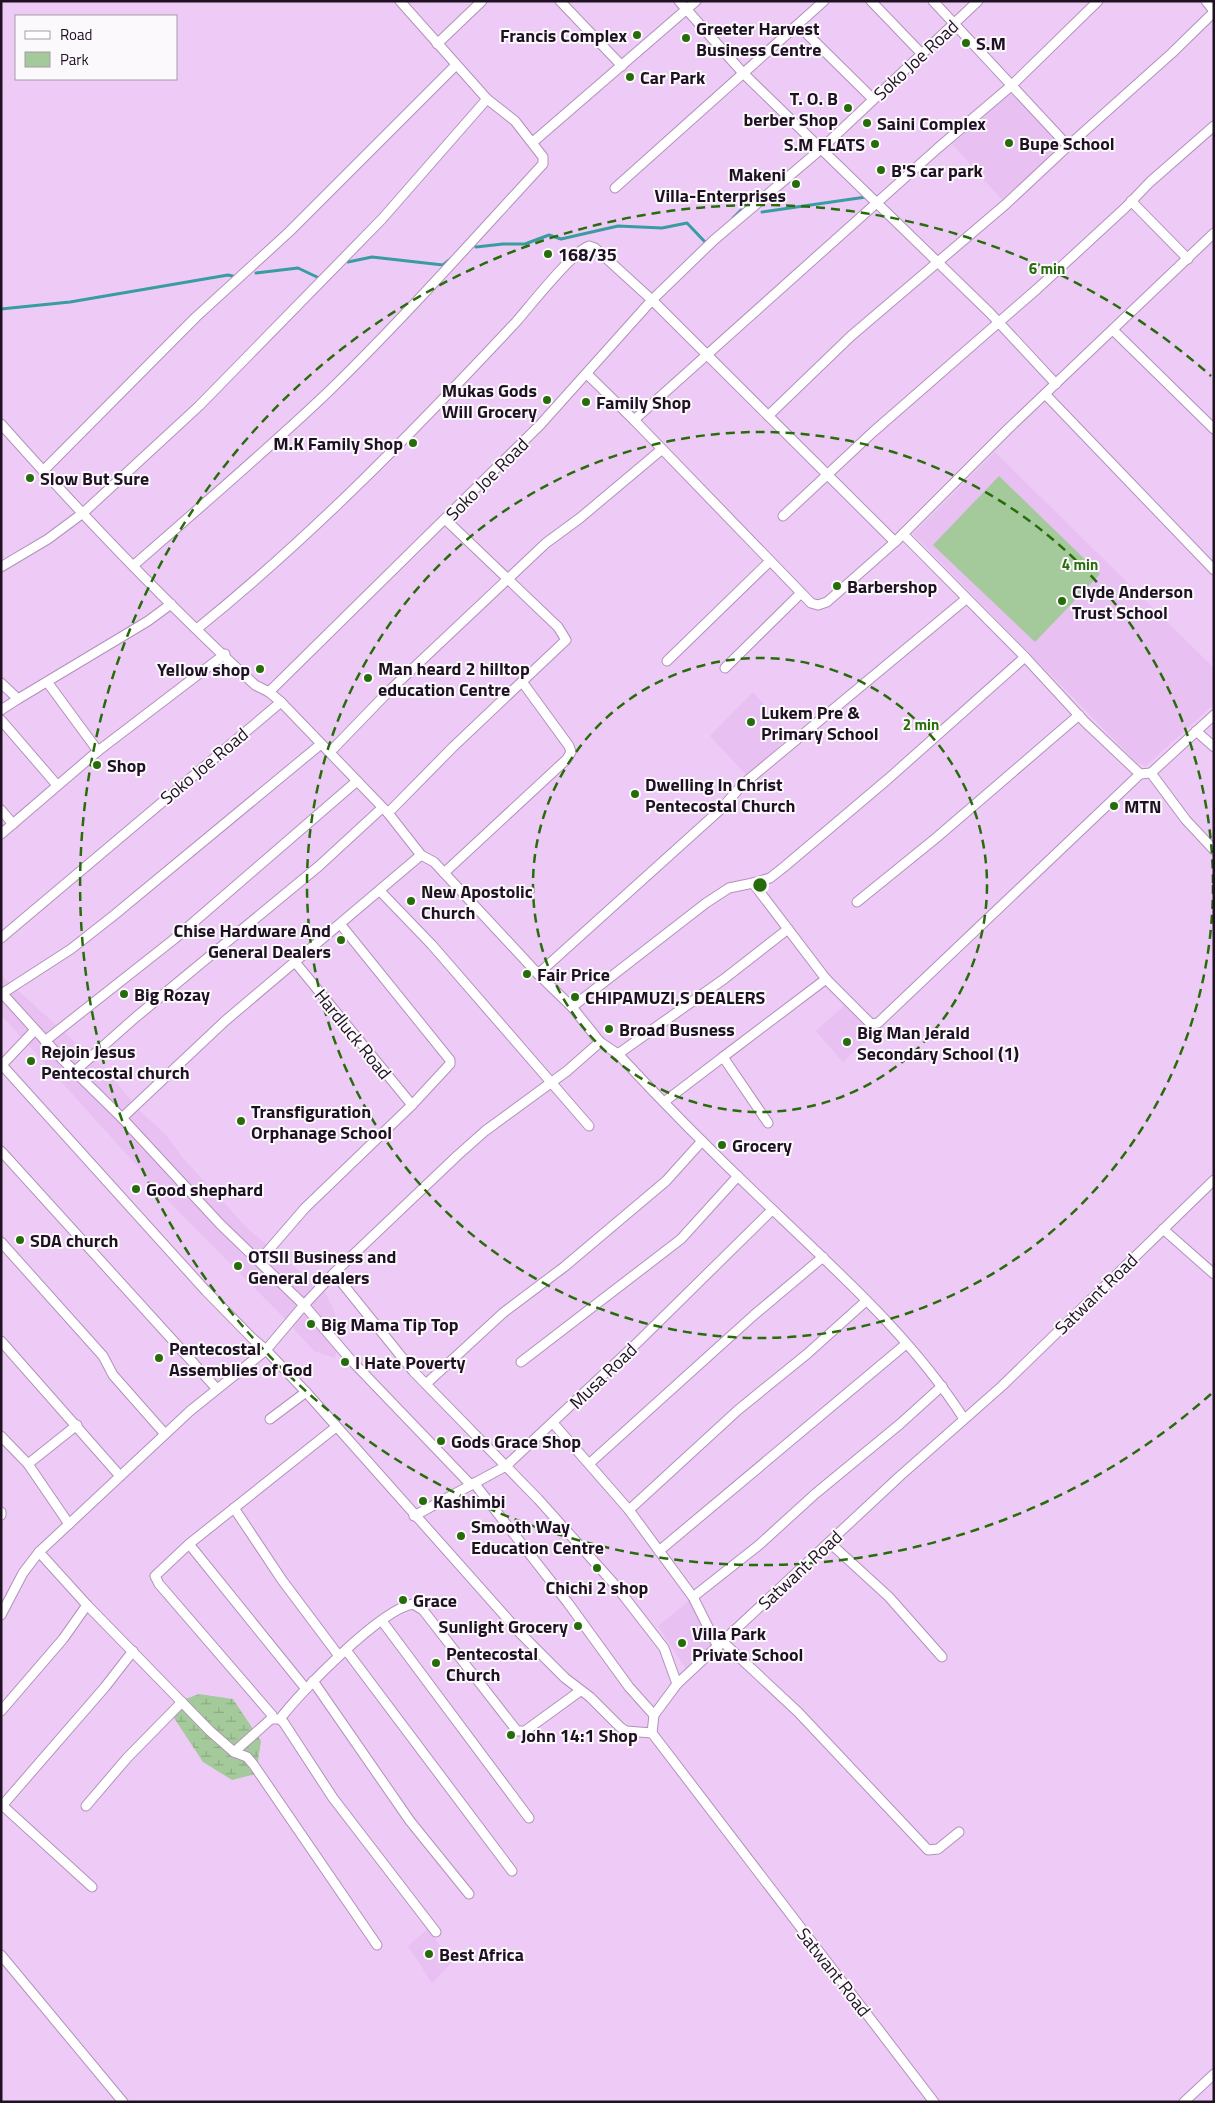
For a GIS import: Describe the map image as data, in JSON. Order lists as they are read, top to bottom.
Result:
{
  "streets": {
    "street": [
      "Soko Joe Road",
      "Hardluck Road",
      "Satwant Road",
      "Musa Road"
    ]
  },
  "places": [
    "Francis Complex",
    "Greeter Harvest Business Centre",
    "S.M",
    "Car Park",
    "T. O. B berber Shop",
    "Saini Complex",
    "Bupe School",
    "S.M FLATS",
    "B'S car park",
    "Makeni Villa-Enterprises",
    "168/35",
    "Mukas Gods Will Grocery",
    "Family Shop",
    "M.K Family Shop",
    "Slow But Sure",
    "Barbershop",
    "Clyde Anderson Trust School",
    "Yellow shop",
    "Man heard 2 hilltop education Centre",
    "Lukem Pre & Primary School",
    "Shop",
    "Dwelling In Christ Pentecostal Church",
    "MTN",
    "New Apostolic Church",
    "Chise Hardware And General Dealers",
    "Fair Price",
    "Big Rozay",
    "CHIPAMUZI,S DEALERS",
    "Broad Busness",
    "Big Man Jerald Secondary School (1)",
    "Rejoin Jesus Pentecostal church",
    "Transfiguration Orphanage School",
    "Grocery",
    "Good shephard",
    "SDA church",
    "OTSII Business and General dealers",
    "Big Mama Tip Top",
    "Pentecostal Assemblies of God",
    "I Hate Poverty",
    "Gods Grace Shop",
    "Kashimbi",
    "Smooth Way Education Centre",
    "Chichi 2 shop",
    "Grace",
    "Sunlight Grocery",
    "Villa Park Private School",
    "Pentecostal Church",
    "John 14:1 Shop",
    "Best Africa"
  ],
  "legend": ["Road", "Park"],
  "rings": ["6 min", "4 min", "2 min"]
}
